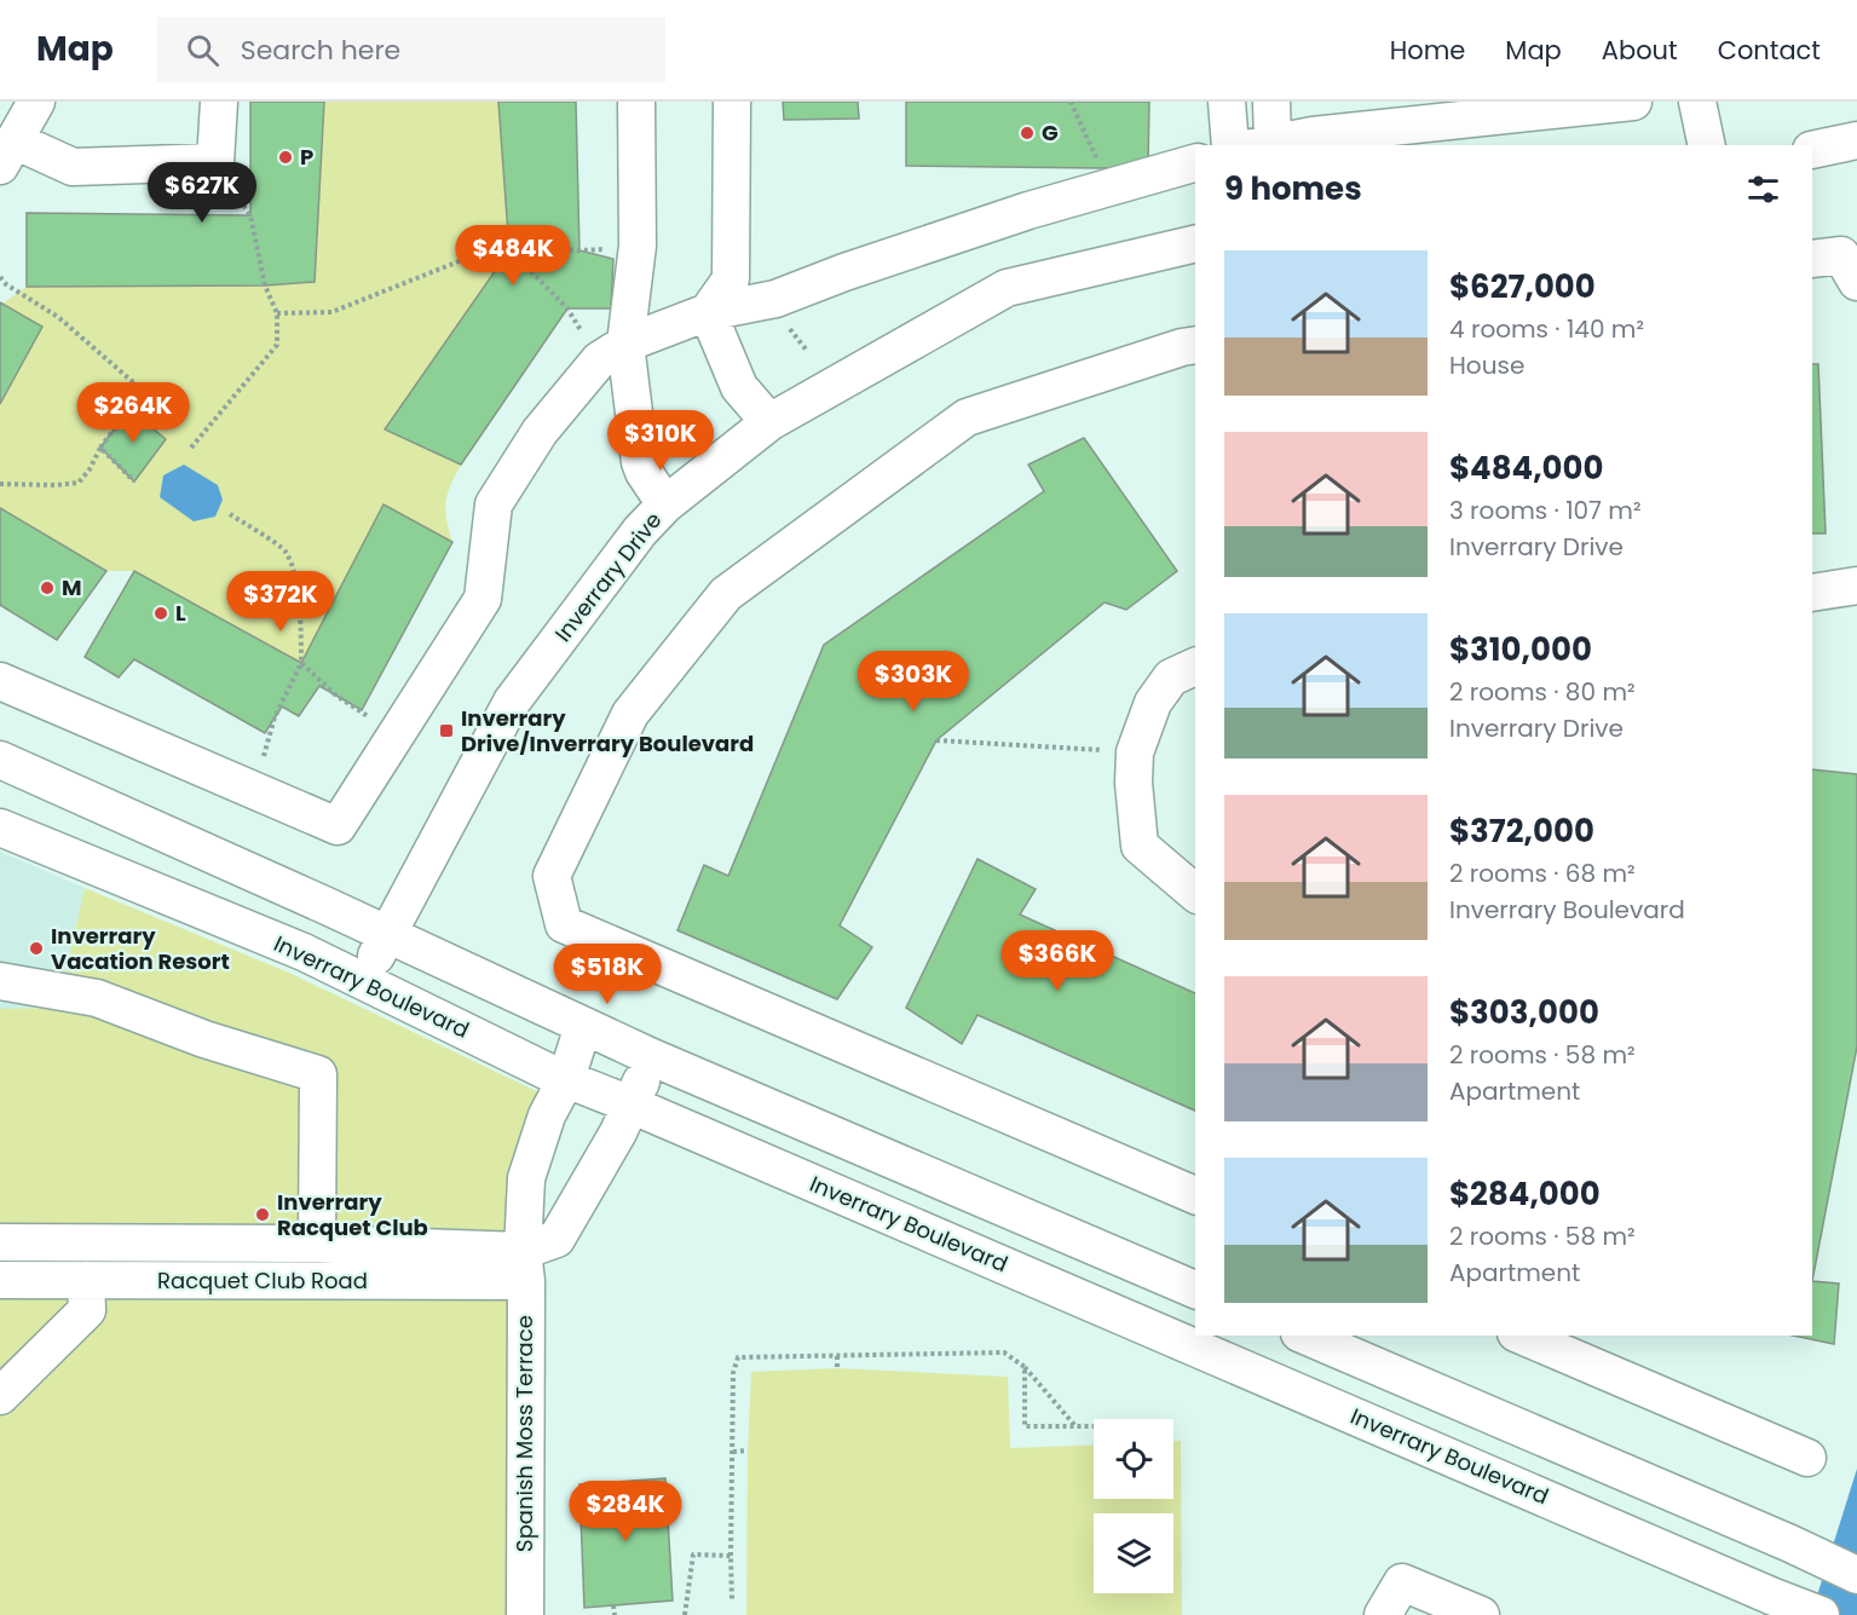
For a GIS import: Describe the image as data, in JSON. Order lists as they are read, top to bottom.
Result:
{
  "streets": {
    "street": [
      "Inverrary Drive",
      "Inverrary Boulevard",
      "Racquet Club Road",
      "Spanish Moss Terrace"
    ]
  },
  "crossings": [
    ["Inverrary Drive", "Inverrary Boulevard"],
    ["Inverrary Boulevard", "Spanish Moss Terrace"],
    ["Racquet Club Road", "Spanish Moss Terrace"]
  ],
  "places": {
    "other": [
      "G",
      "P",
      "M",
      "L",
      "Inverrary Vacation Resort",
      "Inverrary Racquet Club"
    ],
    "transit": ["Inverrary Drive/Inverrary Boulevard"]
  },
  "page": {
    "header": "Map",
    "search": "Search here",
    "nav": [
      "Home",
      "Map",
      "About",
      "Contact"
    ],
    "heading": "9 homes",
    "price": [
      "$627K",
      "$484K",
      "$264K",
      "$310K",
      "$372K",
      "$303K",
      "$366K",
      "$518K",
      "$284K"
    ],
    "list": [
      {
        "name": "$627,000",
        "note": "4 rooms · 140 m² · House"
      },
      {
        "name": "$484,000",
        "note": "3 rooms · 107 m² · Inverrary Drive"
      },
      {
        "name": "$310,000",
        "note": "2 rooms · 80 m² · Inverrary Drive"
      },
      {
        "name": "$372,000",
        "note": "2 rooms · 68 m² · Inverrary Boulevard"
      },
      {
        "name": "$303,000",
        "note": "2 rooms · 58 m² · Apartment"
      },
      {
        "name": "$284,000",
        "note": "2 rooms · 58 m² · Apartment"
      }
    ]
  }
}
